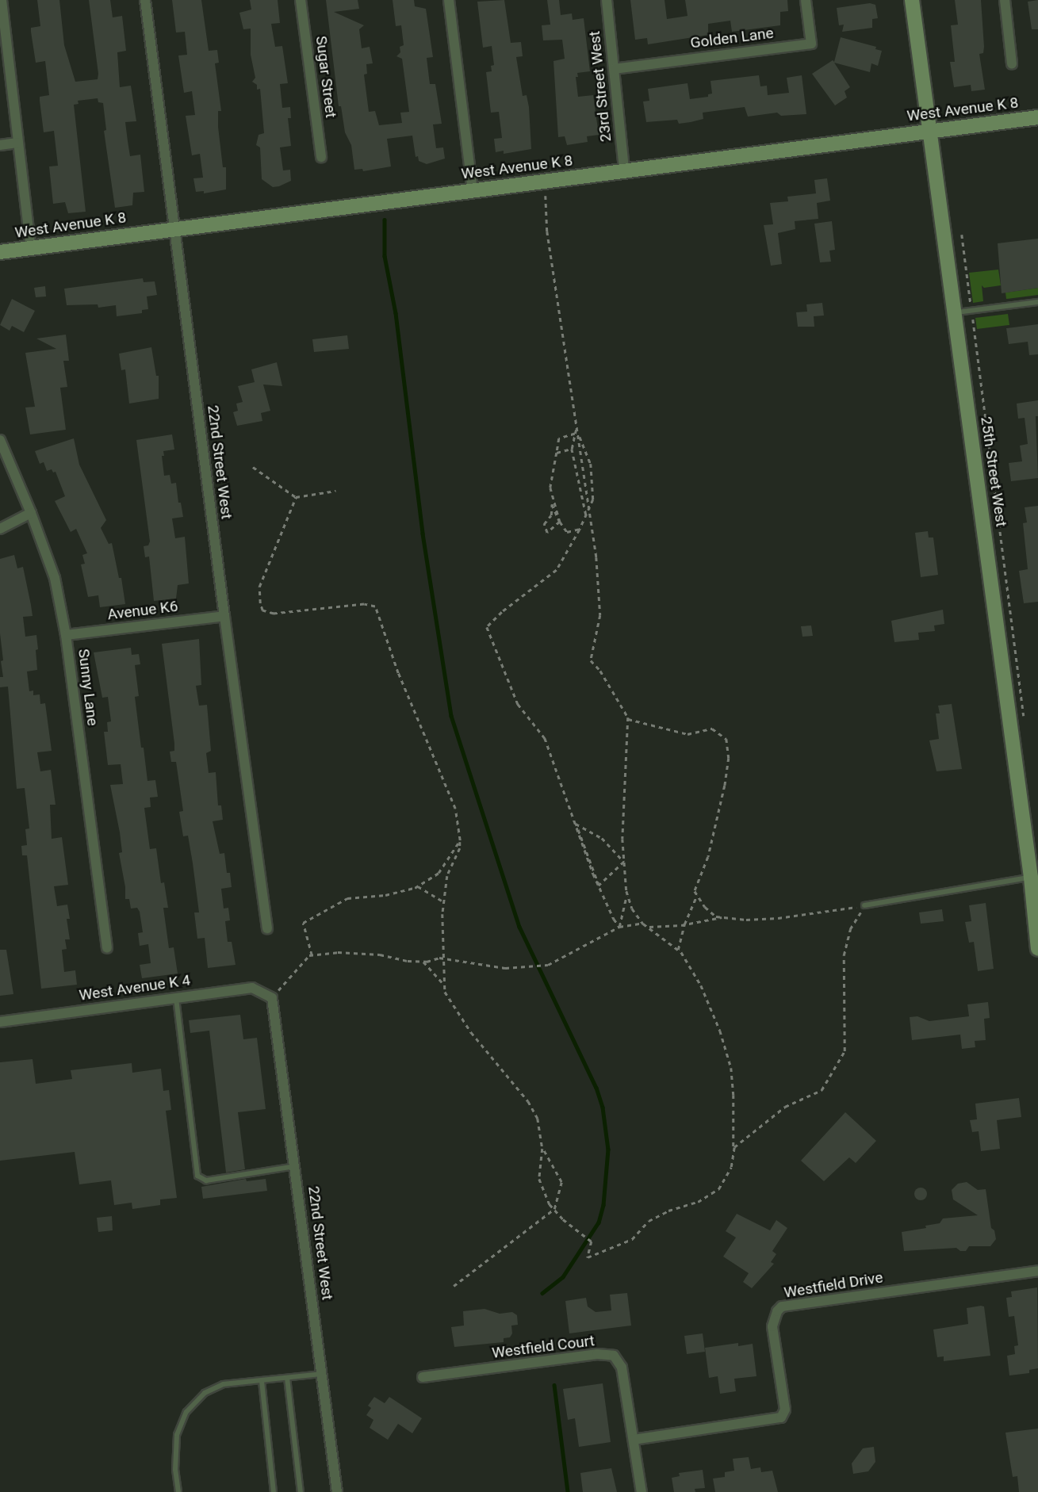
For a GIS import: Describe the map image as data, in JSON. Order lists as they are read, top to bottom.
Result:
{
  "streets": {
    "street": [
      "Golden Lane",
      "Sugar Street",
      "23rd Street West",
      "West Avenue K 8",
      "22nd Street West",
      "25th Street West",
      "Avenue K6",
      "Sunny Lane",
      "West Avenue K 4",
      "Westfield Drive",
      "Westfield Court"
    ]
  },
  "crossings": [
    ["Golden Lane", "23rd Street West"],
    ["23rd Street West", "West Avenue K 8"],
    ["West Avenue K 8", "22nd Street West"],
    ["West Avenue K 8", "25th Street West"],
    ["22nd Street West", "Avenue K6"],
    ["22nd Street West", "West Avenue K 4"],
    ["Avenue K6", "Sunny Lane"],
    ["Westfield Drive", "Westfield Court"]
  ]
}
